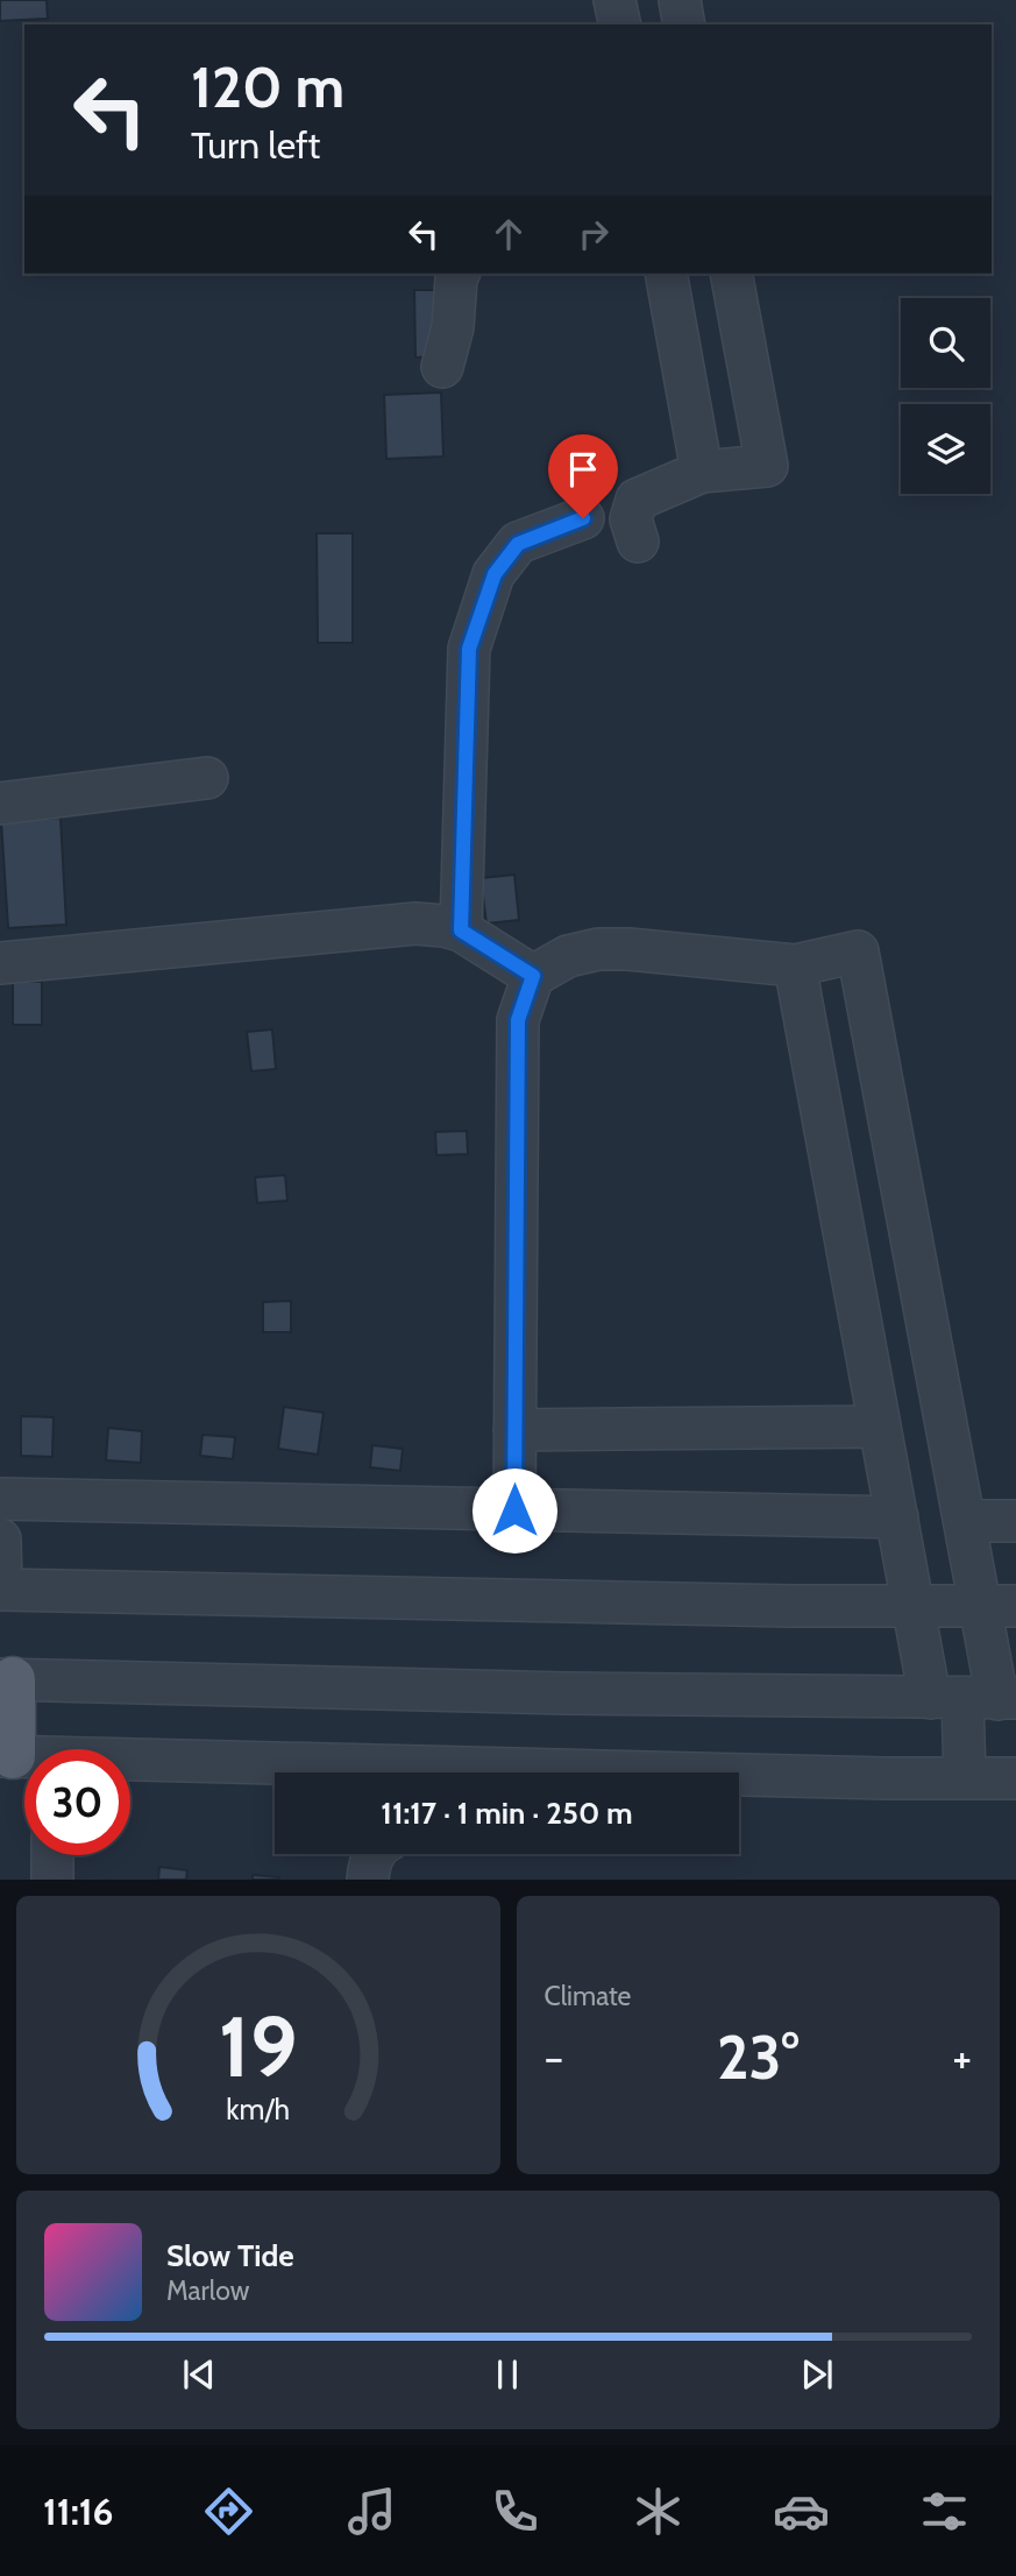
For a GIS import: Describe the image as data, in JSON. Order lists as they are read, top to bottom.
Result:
{
  "page": {
    "turn": ["120 m", "Turn left"],
    "limit": "30",
    "trip": "11:17 · 1 min · 250 m",
    "tile": "Climate",
    "heat": ["−", "23°", "+"],
    "song": ["Slow Tide", "Marlow"],
    "tabs": "11:16",
    "gauge": ["19", "km/h"]
  }
}
